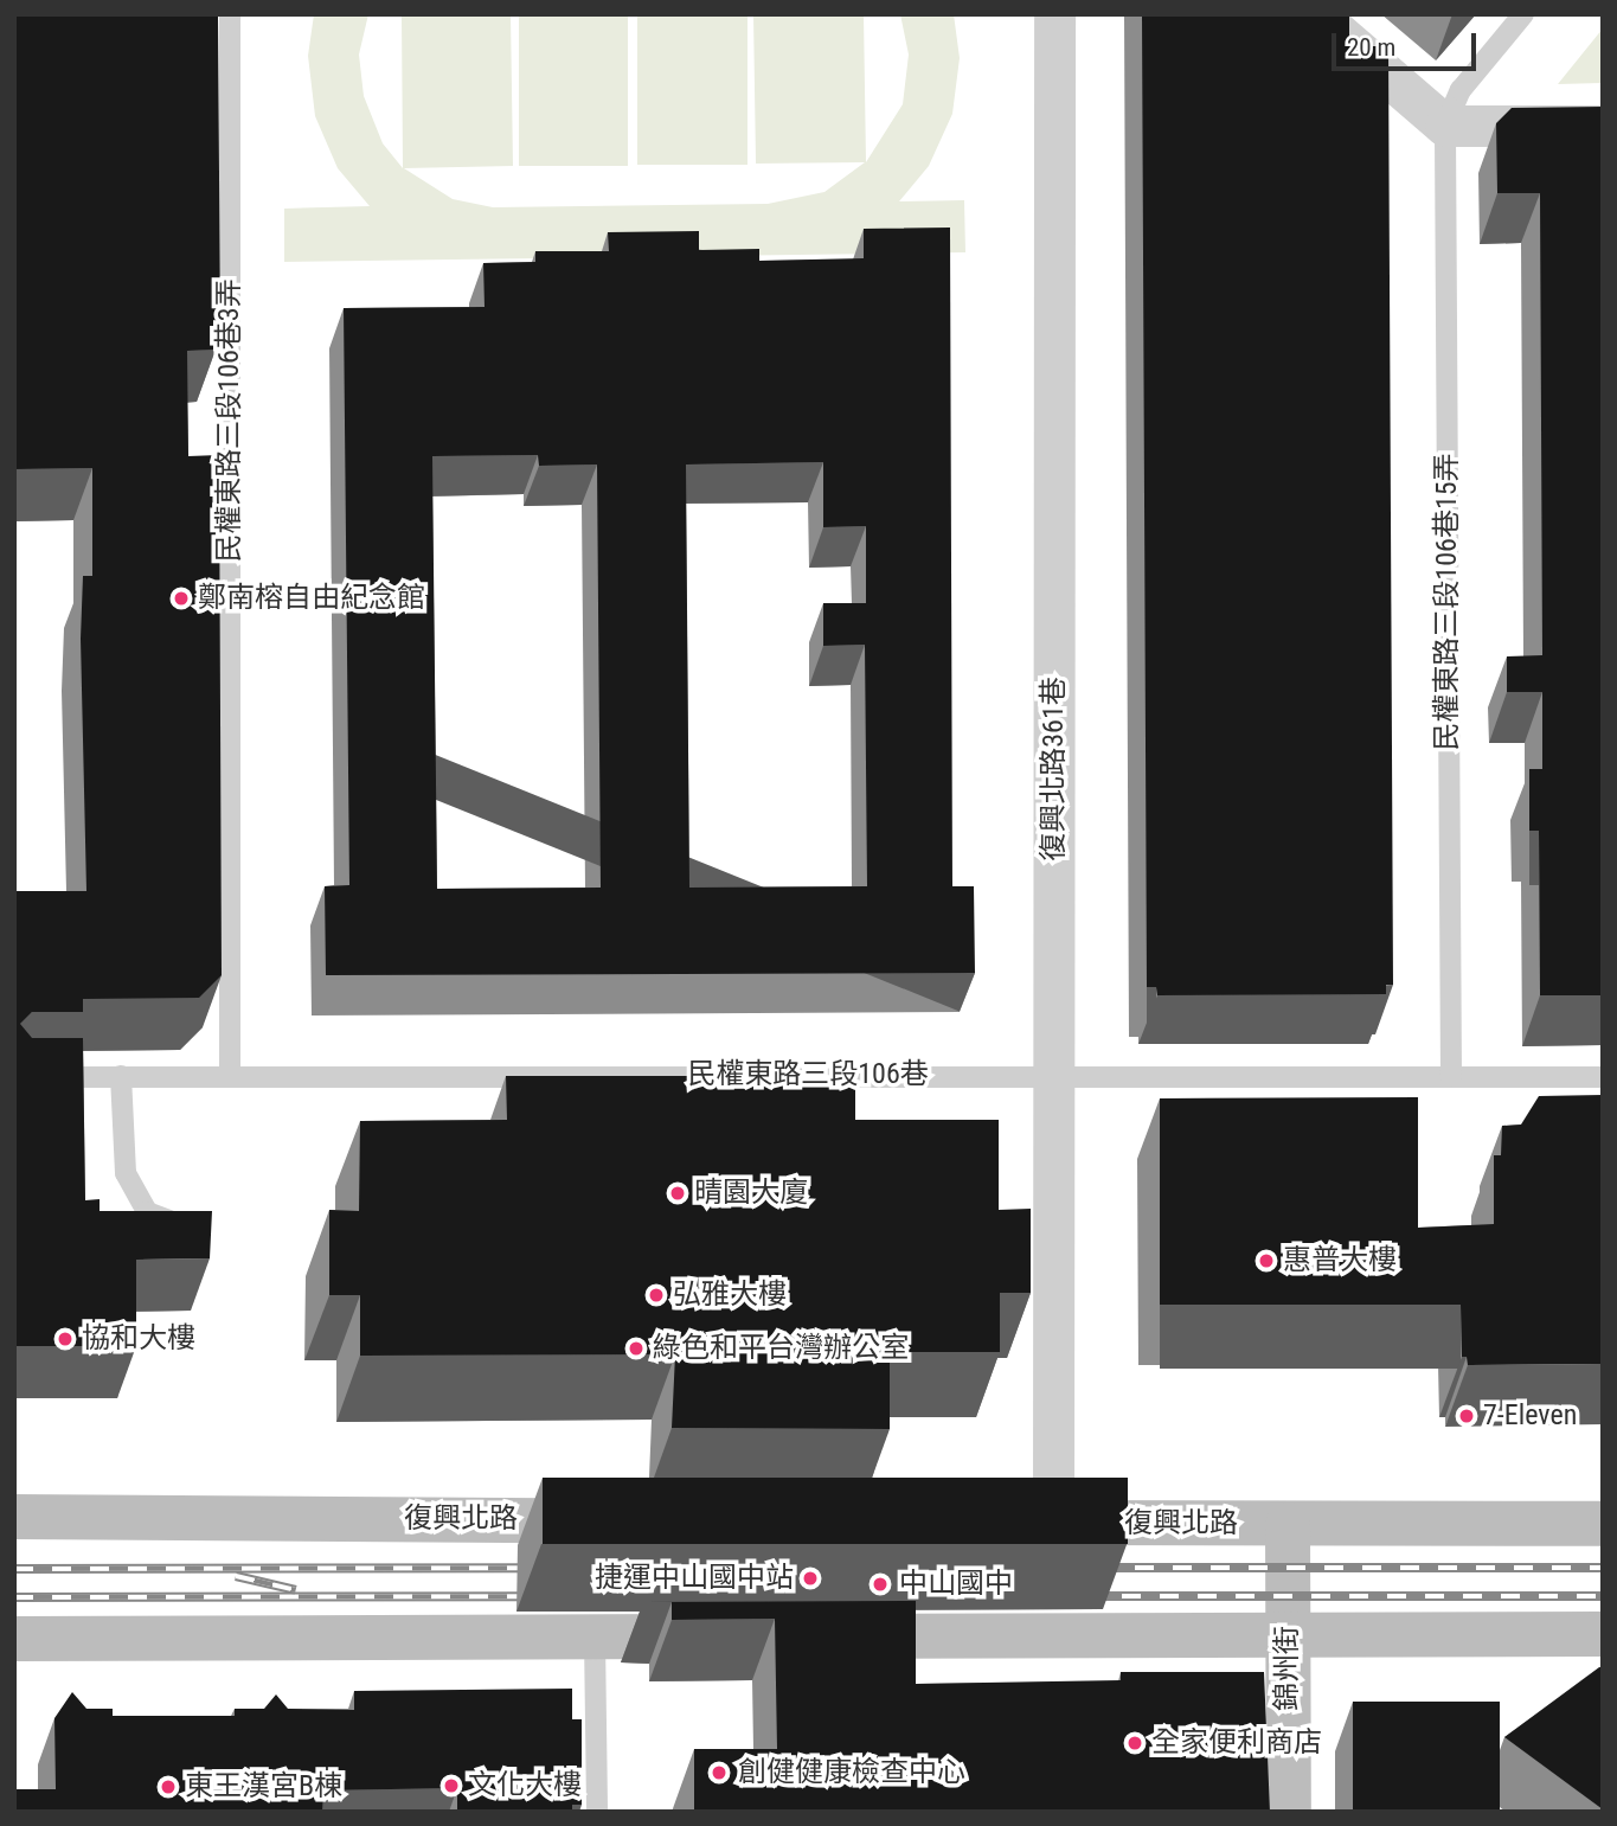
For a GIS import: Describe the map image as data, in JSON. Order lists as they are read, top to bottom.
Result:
{
  "streets": {
    "main road": ["復興北路", "錦州街"],
    "street": ["復興北路361巷"],
    "lane": ["民權東路三段106巷3弄", "民權東路三段106巷15弄", "民權東路三段106巷"]
  },
  "crossings": [
    ["民權東路三段106巷3弄", "民權東路三段106巷"],
    ["民權東路三段106巷15弄", "民權東路三段106巷"],
    ["復興北路361巷", "民權東路三段106巷"],
    ["復興北路361巷", "復興北路"],
    ["復興北路", "錦州街"]
  ],
  "places": [
    "鄭南榕自由紀念館",
    "晴園大廈",
    "惠普大樓",
    "弘雅大樓",
    "協和大樓",
    "綠色和平台灣辦公室",
    "7-Eleven",
    "捷運中山國中站",
    "中山國中",
    "全家便利商店",
    "創健健康檢查中心",
    "文化大樓",
    "東王漢宮B棟"
  ],
  "scale_bar": "20 m"
}
